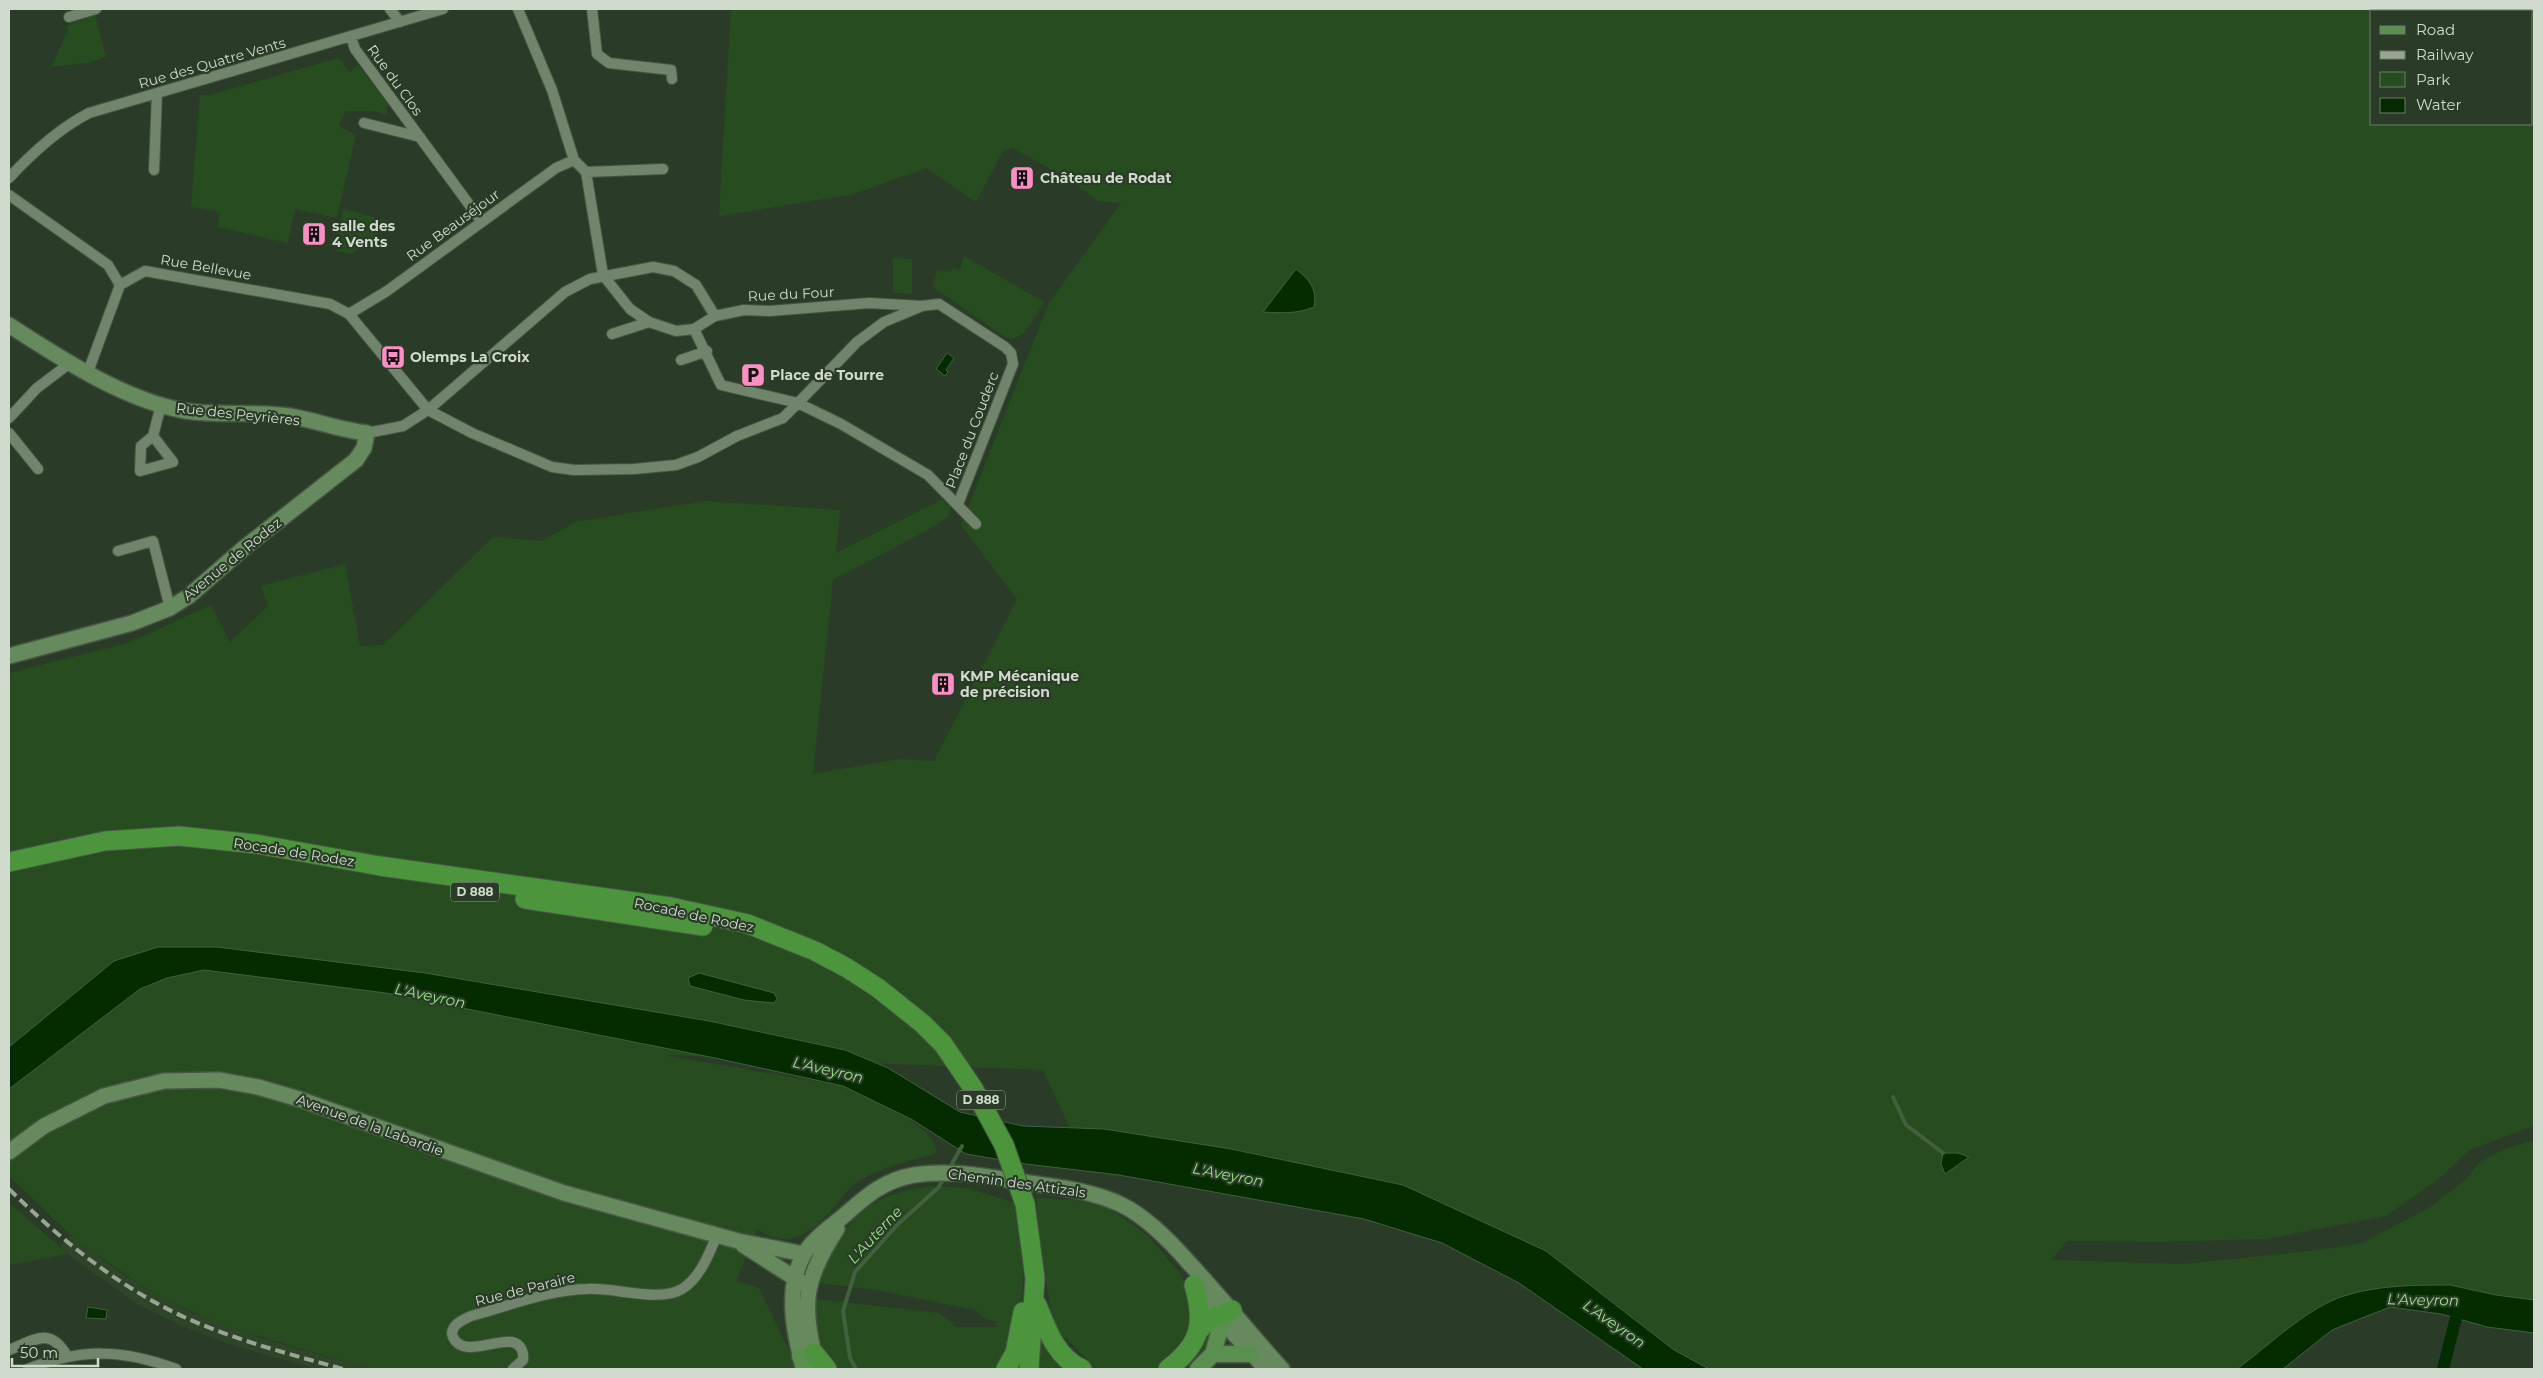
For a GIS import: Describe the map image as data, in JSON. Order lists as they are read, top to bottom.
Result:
{
  "streets": {
    "highway": ["Rocade de Rodez", "D 888"],
    "street": [
      "Rue des Quatre Vents",
      "Rue du Clos",
      "Rue Beauséjour",
      "Rue Bellevue",
      "Rue du Four",
      "Rue des Peyrières",
      "Place du Couderc",
      "Avenue de Rodez",
      "Avenue de la Labardie",
      "Chemin des Attizals",
      "Rue de Paraire"
    ]
  },
  "crossings": [
    ["Rue des Quatre Vents", "Rue du Clos"],
    ["Rue du Clos", "Rue Beauséjour"],
    ["Rue Beauséjour", "Rue Bellevue"],
    ["Rue du Four", "Place du Couderc"],
    ["Rue des Peyrières", "Avenue de Rodez"],
    ["Rocade de Rodez", "D 888"],
    ["Avenue de la Labardie", "Chemin des Attizals"],
    ["Avenue de la Labardie", "Rue de Paraire"]
  ],
  "water": ["L'Aveyron", "L'Auterne"],
  "places": {
    "building": ["Château de Rodat", "salle des 4 Vents", "KMP Mécanique de précision"],
    "bus stop": ["Olemps La Croix"],
    "parking": ["Place de Tourre"]
  },
  "legend": [
    "Road",
    "Railway",
    "Park",
    "Water"
  ],
  "scale_bar": "50 m"
}
